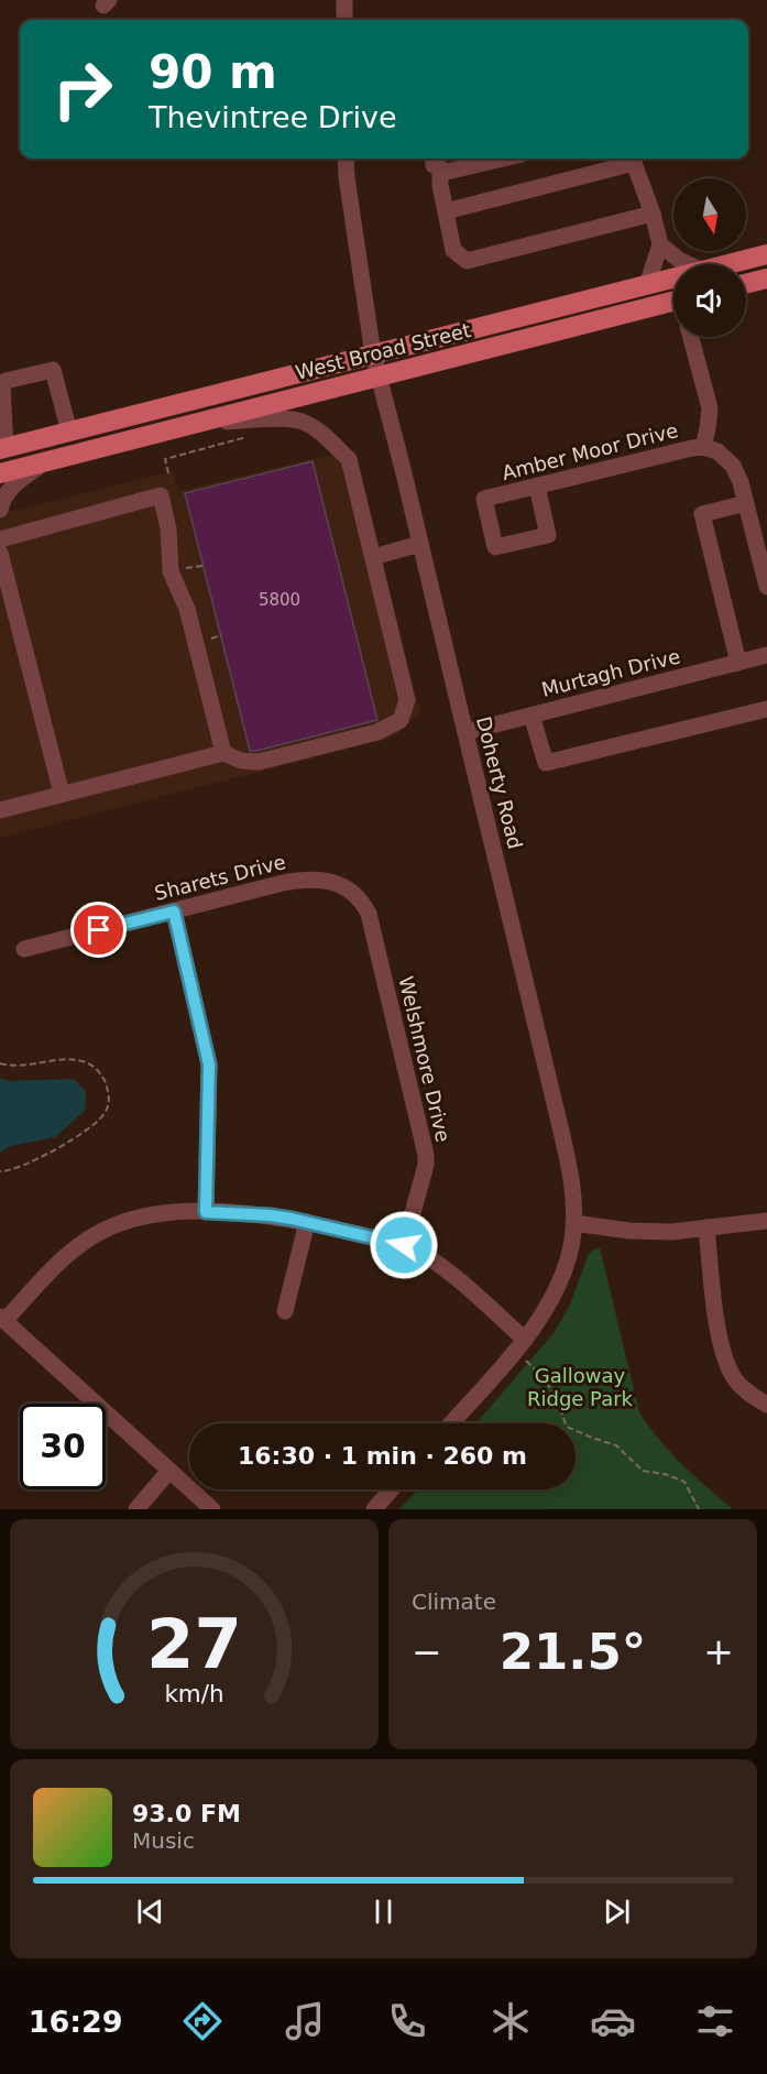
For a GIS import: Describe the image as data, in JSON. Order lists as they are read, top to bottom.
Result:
{
  "streets": {
    "main road": ["West Broad Street"],
    "street": [
      "Amber Moor Drive",
      "Murtagh Drive",
      "Doherty Road",
      "Sharets Drive",
      "Welshmore Drive"
    ]
  },
  "crossings": [
    ["West Broad Street", "Doherty Road"],
    ["Murtagh Drive", "Doherty Road"],
    ["Sharets Drive", "Welshmore Drive"]
  ],
  "parks": ["Galloway Ridge Park"],
  "house_numbers": ["5800"],
  "north": "bottom",
  "page": {
    "turn": ["90 m", "Thevintree Drive"],
    "limit": "30",
    "trip": "16:30 · 1 min · 260 m",
    "tile": "Climate",
    "heat": ["−", "21.5°", "+"],
    "song": ["93.0 FM", "Music"],
    "tabs": "16:29",
    "gauge": ["27", "km/h"]
  }
}
